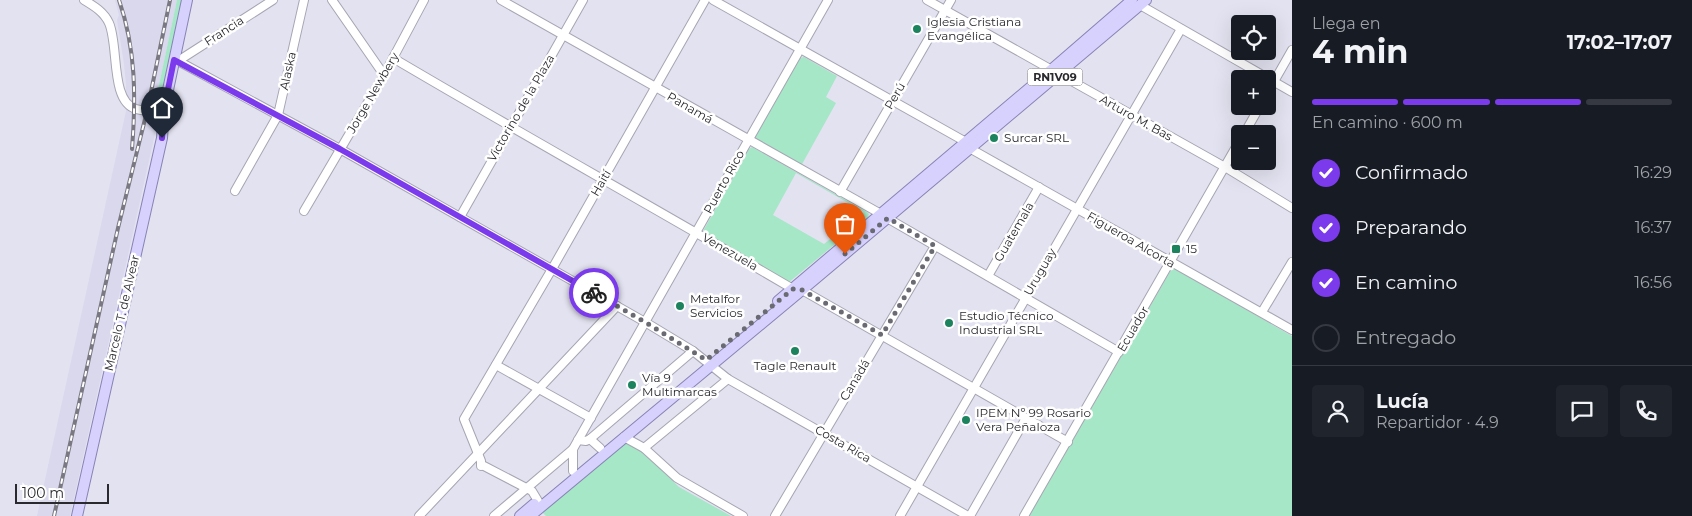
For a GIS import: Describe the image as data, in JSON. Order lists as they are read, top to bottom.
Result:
{
  "streets": {
    "main road": ["RN1V09", "Marcelo T. de Alvear"],
    "street": [
      "Francia",
      "Alaska",
      "Jorge Newbery",
      "Perú",
      "Victorino de la Plaza",
      "Panamá",
      "Arturo M. Bas",
      "Puerto Rico",
      "Haití",
      "Guatemala",
      "Figueroa Alcorta",
      "Venezuela",
      "Uruguay",
      "Ecuador",
      "Canadá",
      "Costa Rica"
    ]
  },
  "crossings": [
    ["Francia", "Marcelo T. de Alvear"],
    ["RN1V09", "Panamá"],
    ["RN1V09", "Arturo M. Bas"],
    ["RN1V09", "Puerto Rico"],
    ["RN1V09", "Figueroa Alcorta"],
    ["RN1V09", "Venezuela"],
    ["RN1V09", "Costa Rica"],
    ["Jorge Newbery", "Venezuela"],
    ["Perú", "Panamá"],
    ["Perú", "Arturo M. Bas"],
    ["Perú", "Figueroa Alcorta"],
    ["Victorino de la Plaza", "Panamá"],
    ["Victorino de la Plaza", "Venezuela"],
    ["Panamá", "Puerto Rico"],
    ["Panamá", "Haití"],
    ["Panamá", "Guatemala"],
    ["Panamá", "Uruguay"],
    ["Panamá", "Ecuador"],
    ["Panamá", "Canadá"],
    ["Arturo M. Bas", "Uruguay"],
    ["Arturo M. Bas", "Ecuador"],
    ["Puerto Rico", "Figueroa Alcorta"],
    ["Puerto Rico", "Venezuela"],
    ["Haití", "Venezuela"],
    ["Guatemala", "Figueroa Alcorta"],
    ["Figueroa Alcorta", "Uruguay"],
    ["Figueroa Alcorta", "Ecuador"],
    ["Venezuela", "Uruguay"],
    ["Venezuela", "Ecuador"],
    ["Venezuela", "Canadá"],
    ["Uruguay", "Costa Rica"],
    ["Canadá", "Costa Rica"]
  ],
  "places": {
    "other": [
      "Iglesia Cristiana Evangélica",
      "Surcar SRL",
      "Metalfor Servicios",
      "Estudio Técnico Industrial SRL",
      "Tagle Renault",
      "Vía 9 Multimarcas",
      "IPEM Nº 99 Rosario Vera Peñaloza"
    ],
    "transit": ["15"]
  },
  "scale_bar": "100 m",
  "page": {
    "heading": ["4 min", "Llega en", "17:02–17:07"],
    "panel": ["Lucía", "Repartidor · 4.9"],
    "map_buttons": ["+", "−"],
    "bar": "En camino · 600 m",
    "list": [
      ["Confirmado", "16:29"],
      ["Preparando", "16:37"],
      ["En camino", "16:56"],
      "Entregado"
    ],
    "scale": "100 m"
  }
}
